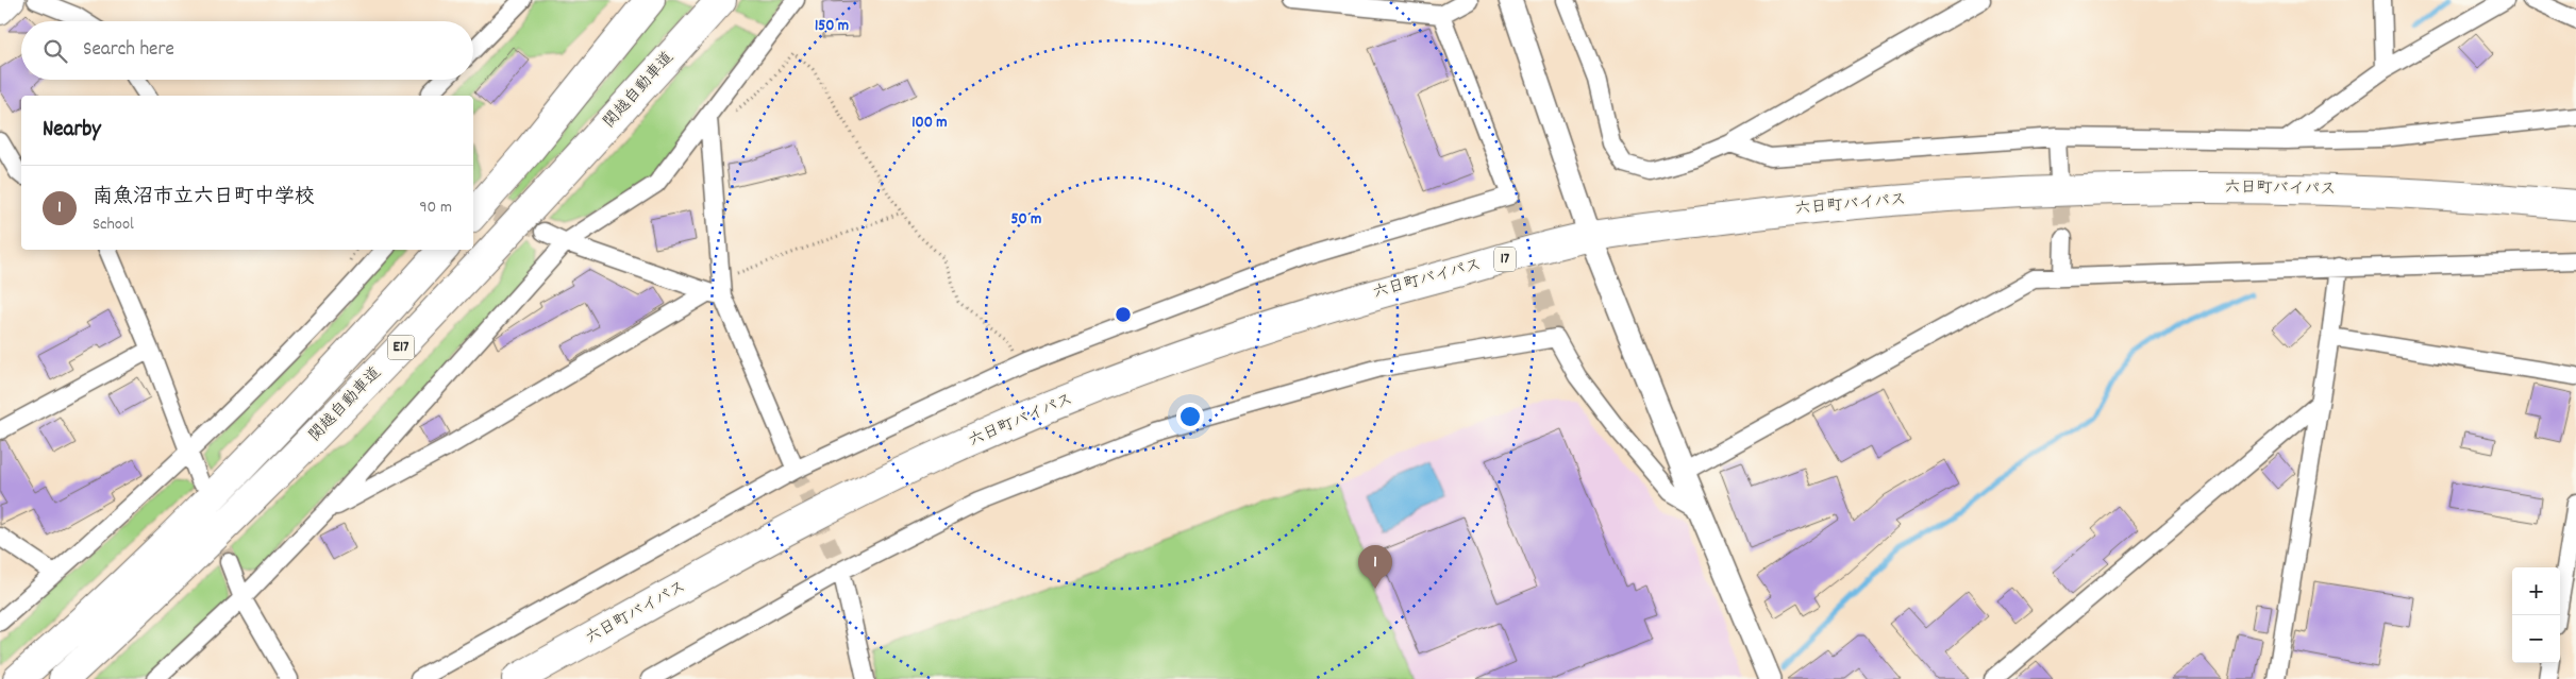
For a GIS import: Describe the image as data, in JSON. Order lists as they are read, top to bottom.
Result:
{
  "streets": {
    "highway": [
      "関越自動車道",
      "六日町バイパス",
      "17",
      "E17"
    ]
  },
  "page": {
    "search": "Search here",
    "heading": "Nearby",
    "list": [
      {
        "mark": "1",
        "name": "南魚沼市立六日町中学校",
        "note": "School",
        "value": "90 m"
      }
    ],
    "pins": "1",
    "map_buttons": ["+", "−"]
  },
  "rings": ["150 m", "100 m", "50 m"]
}
